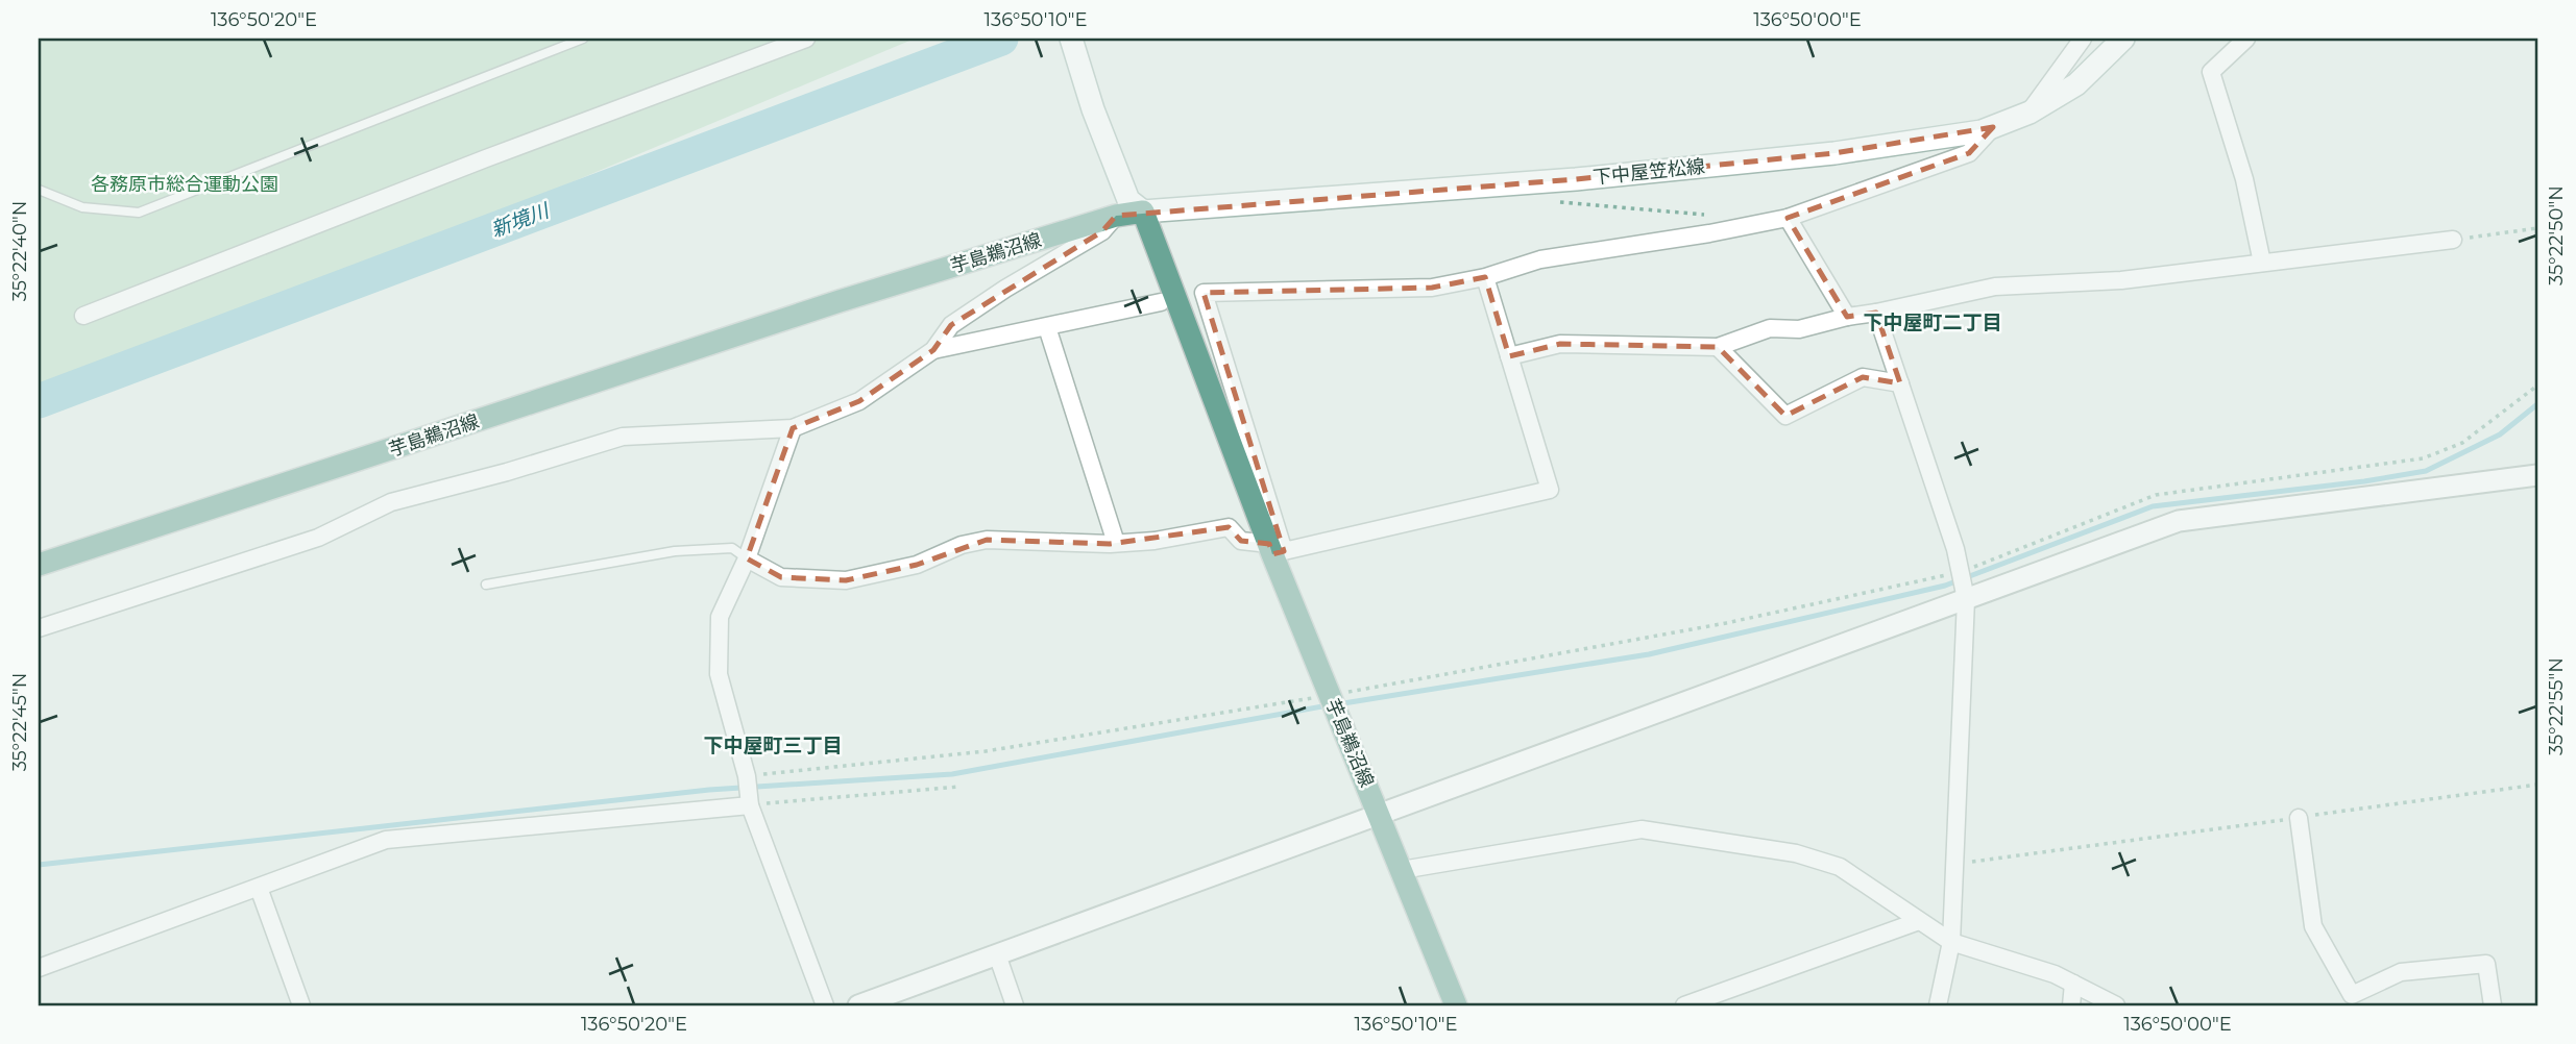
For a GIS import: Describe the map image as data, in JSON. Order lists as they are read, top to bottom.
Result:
{
  "streets": {
    "main road": ["下中屋笠松線", "芋島鵜沼線"]
  },
  "crossings": [
    ["下中屋笠松線", "芋島鵜沼線"]
  ],
  "districts": ["下中屋町二丁目", "下中屋町三丁目"],
  "water": ["新境川"],
  "parks": ["各務原市総合運動公園"],
  "coordinates": [
    "136°50'20\"E",
    "136°50'10\"E",
    "136°50'00\"E",
    "35°22'50\"N",
    "35°22'40\"N",
    "35°22'55\"N",
    "35°22'45\"N"
  ]
}
